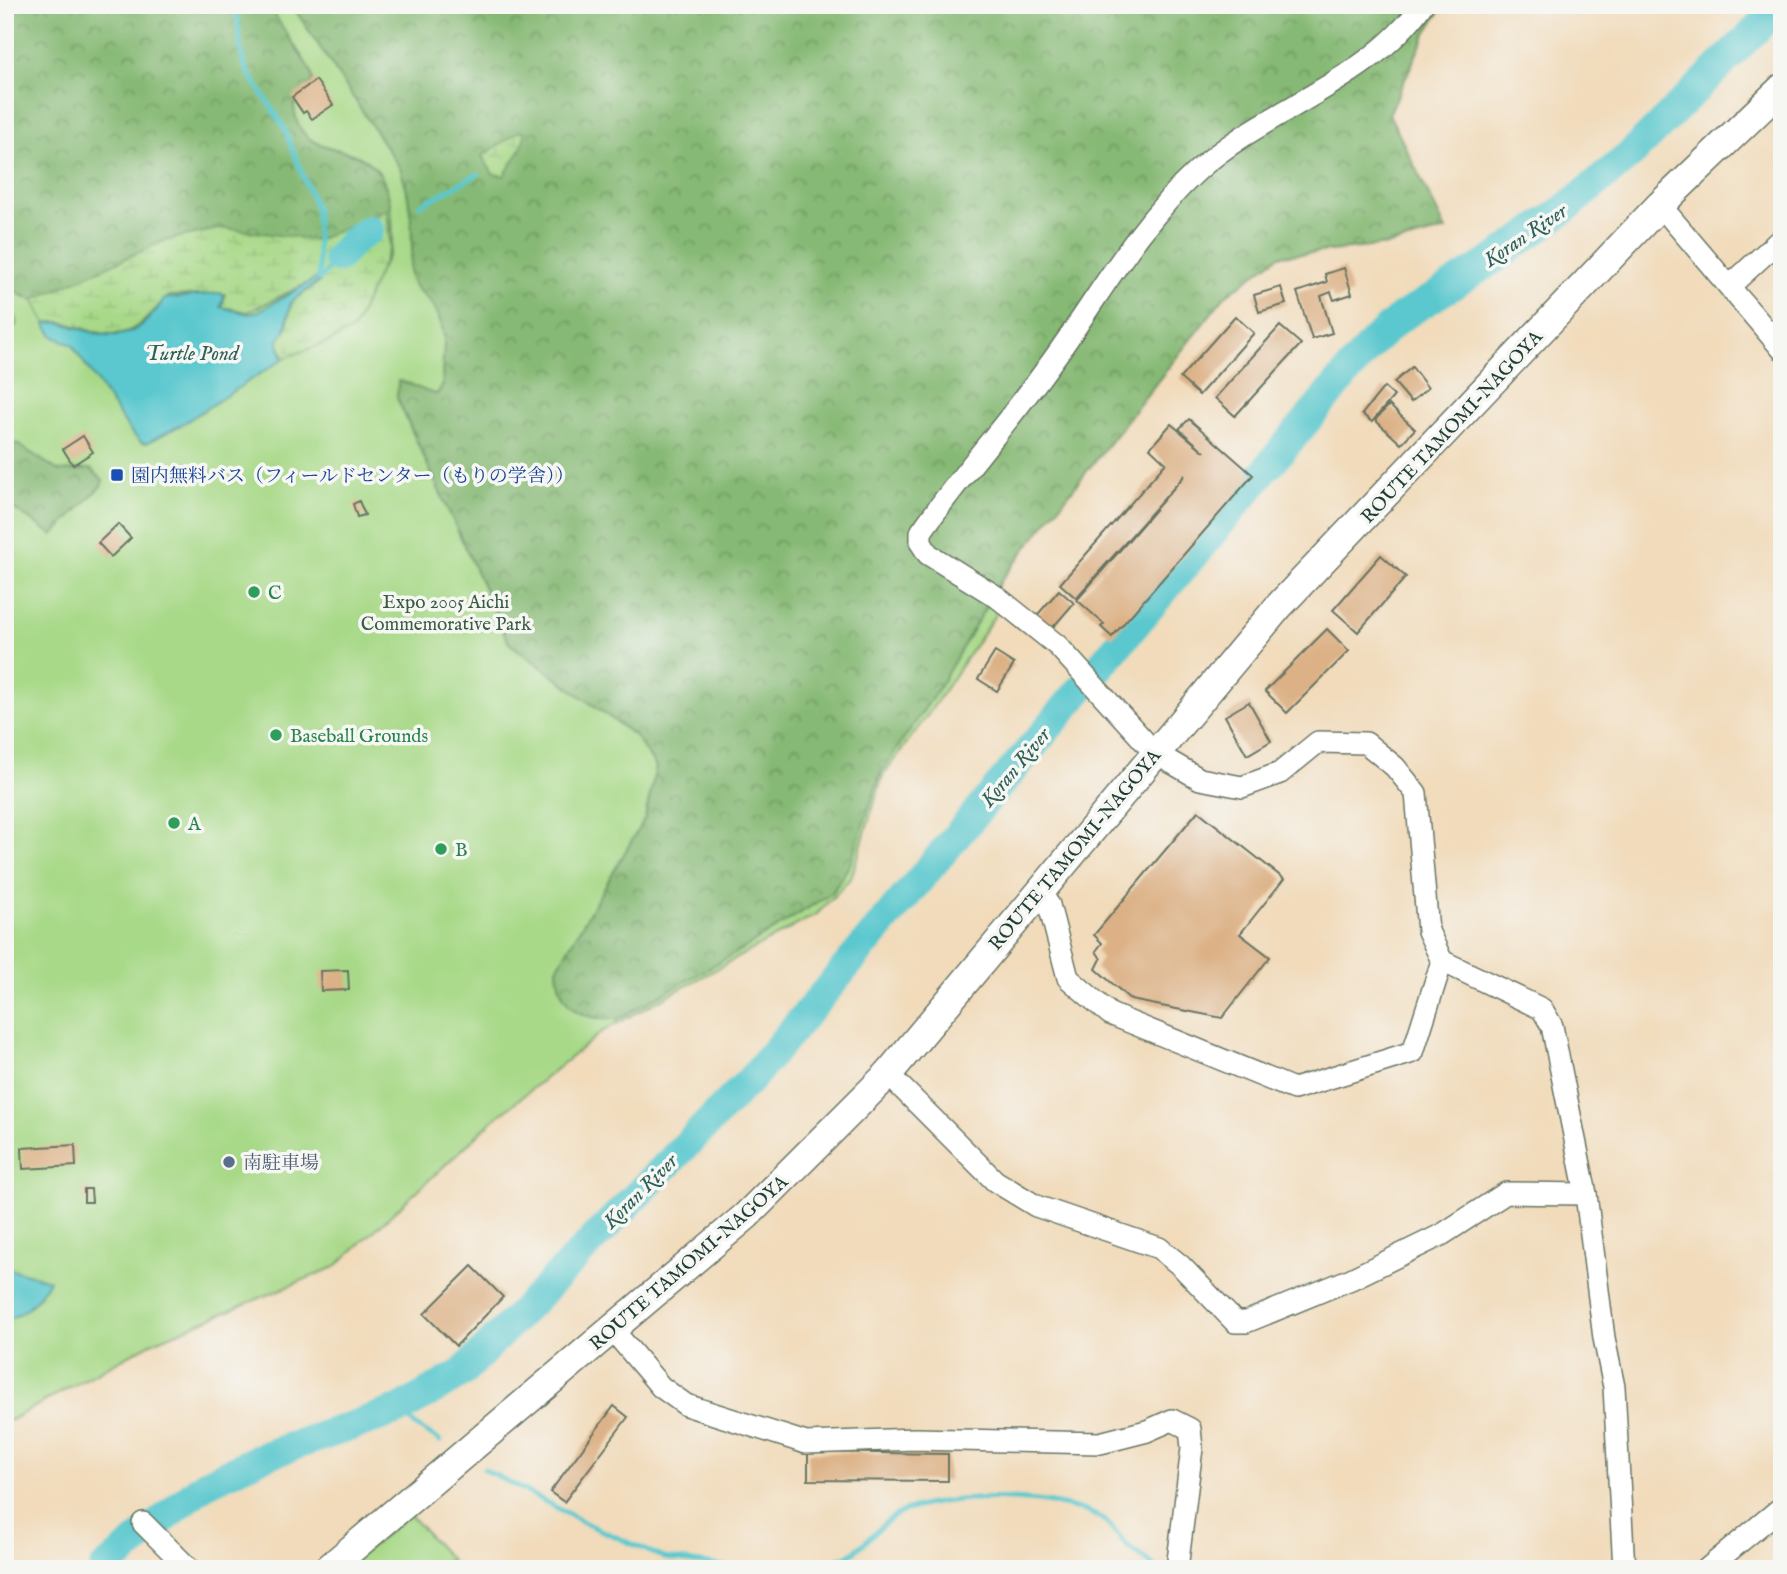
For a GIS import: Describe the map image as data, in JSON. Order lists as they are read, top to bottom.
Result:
{
  "streets": {
    "main road": ["ROUTE TAMOMI-NAGOYA"]
  },
  "water": ["Koran River", "Turtle Pond"],
  "parks": ["Expo 2005 Aichi Commemorative Park"],
  "places": {
    "transit": ["園内無料バス（フィールドセンター（もりの学舎））"],
    "other": [
      "C",
      "Baseball Grounds",
      "A",
      "B",
      "南駐車場"
    ]
  }
}
